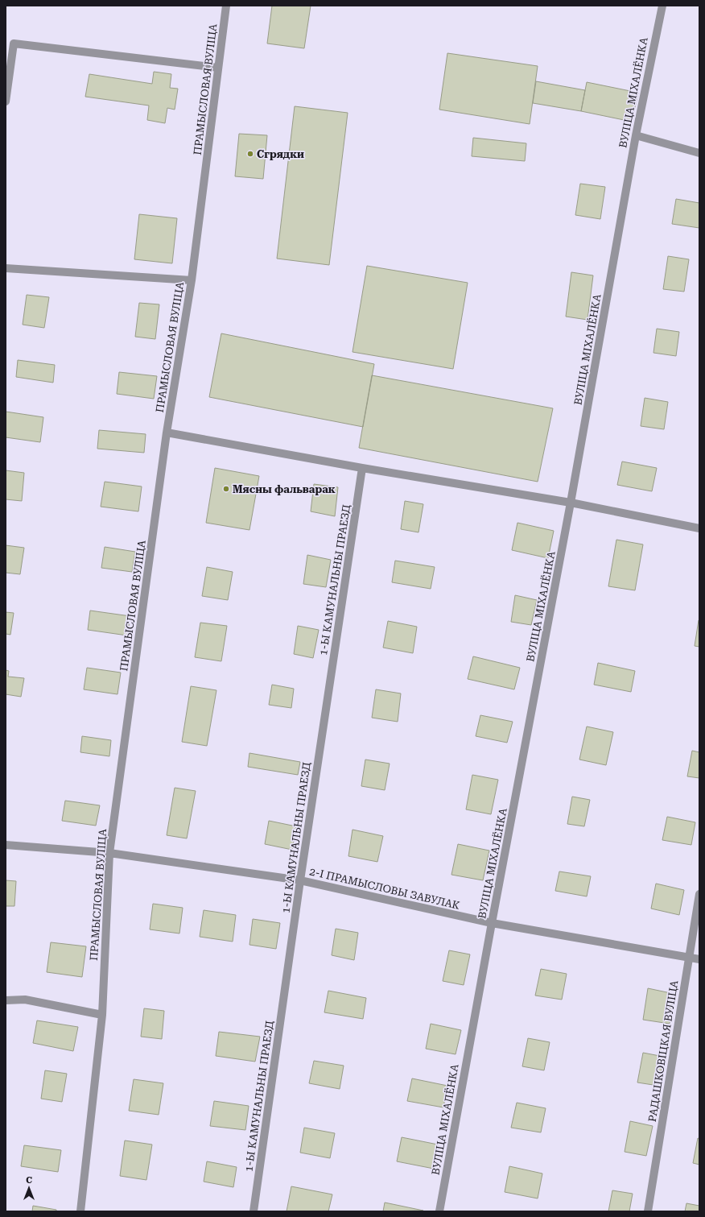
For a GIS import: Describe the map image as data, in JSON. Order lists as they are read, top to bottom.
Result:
{
  "streets": {
    "street": [
      "ПРАМЫСЛОВАЯ ВУЛІЦА",
      "ВУЛІЦА МІХАЛЁНКА",
      "1-Ы КАМУНАЛЬНЫ ПРАЕЗД",
      "2-І ПРАМЫСЛОВЫ ЗАВУЛАК",
      "РАДАШКОВІЦКАЯ ВУЛІЦА"
    ]
  },
  "crossings": [
    ["ПРАМЫСЛОВАЯ ВУЛІЦА", "2-І ПРАМЫСЛОВЫ ЗАВУЛАК"],
    ["ВУЛІЦА МІХАЛЁНКА", "2-І ПРАМЫСЛОВЫ ЗАВУЛАК"],
    ["1-Ы КАМУНАЛЬНЫ ПРАЕЗД", "2-І ПРАМЫСЛОВЫ ЗАВУЛАК"],
    ["2-І ПРАМЫСЛОВЫ ЗАВУЛАК", "РАДАШКОВІЦКАЯ ВУЛІЦА"]
  ],
  "places": ["Сгрядки", "Мясны фальварак"],
  "north": "top"
}
